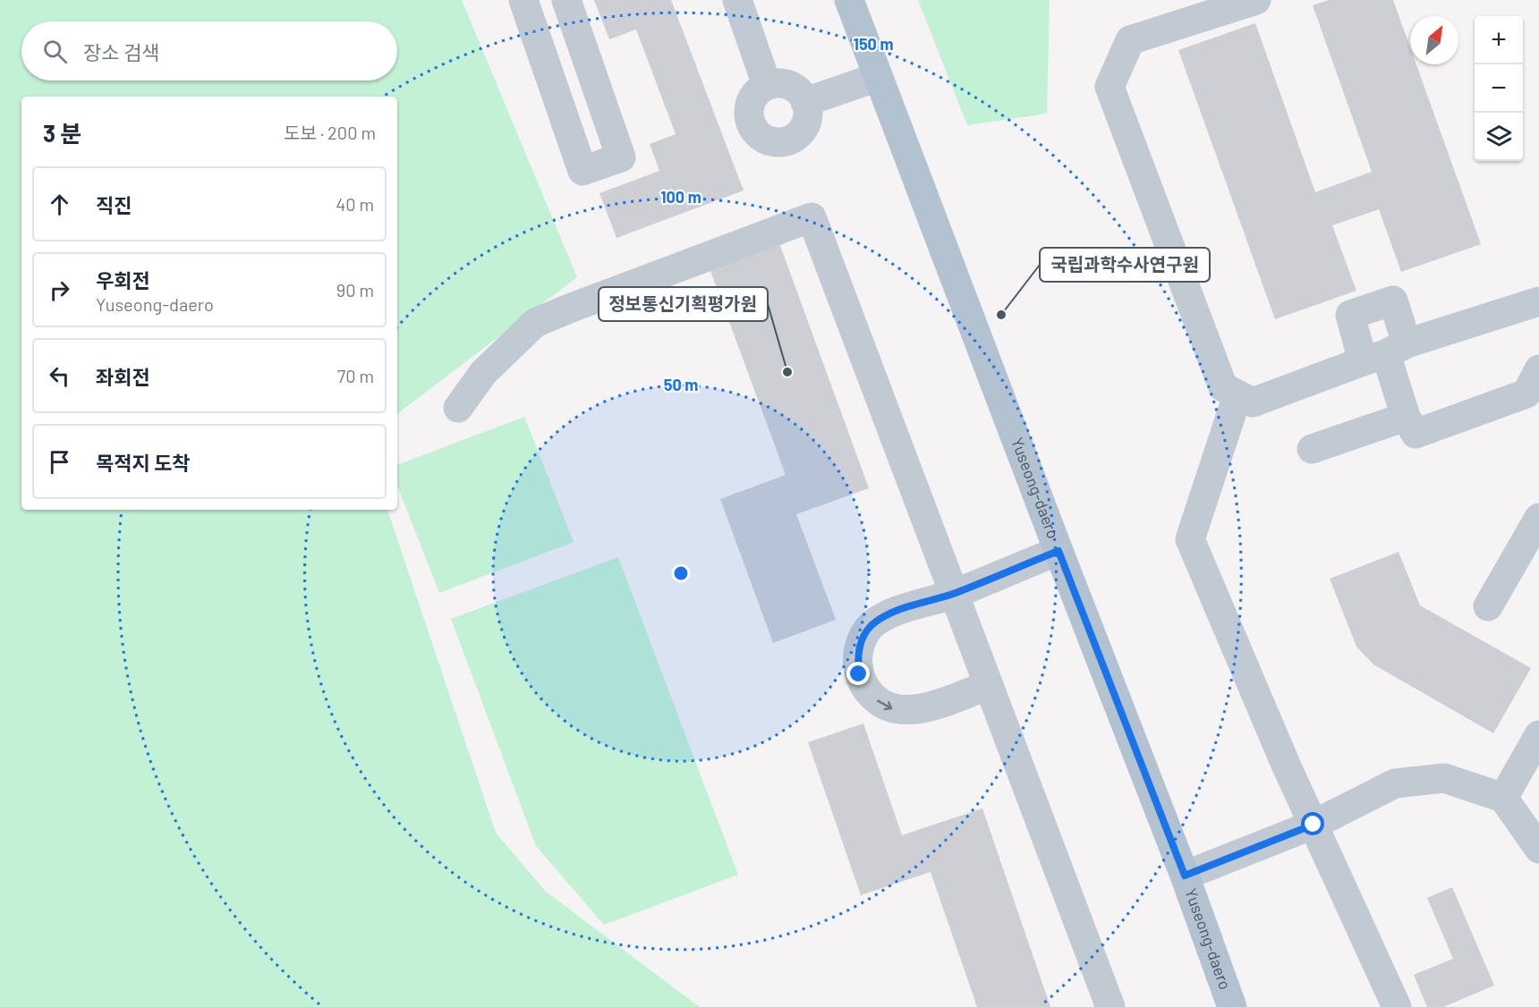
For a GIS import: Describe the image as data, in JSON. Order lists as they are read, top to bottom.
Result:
{
  "streets": {
    "main road": ["Yuseong-daero"]
  },
  "places": ["국립과학수사연구원", "정보통신기획평가원"],
  "north": "top right",
  "page": {
    "map_buttons": ["+", "−"],
    "search": "장소 검색",
    "heading": ["3 분", "도보 · 200 m"],
    "list": [
      ["직진", "40 m"],
      ["우회전", "Yuseong-daero", "90 m"],
      ["좌회전", "70 m"],
      "목적지 도착"
    ]
  },
  "rings": ["150 m", "100 m", "50 m"]
}
